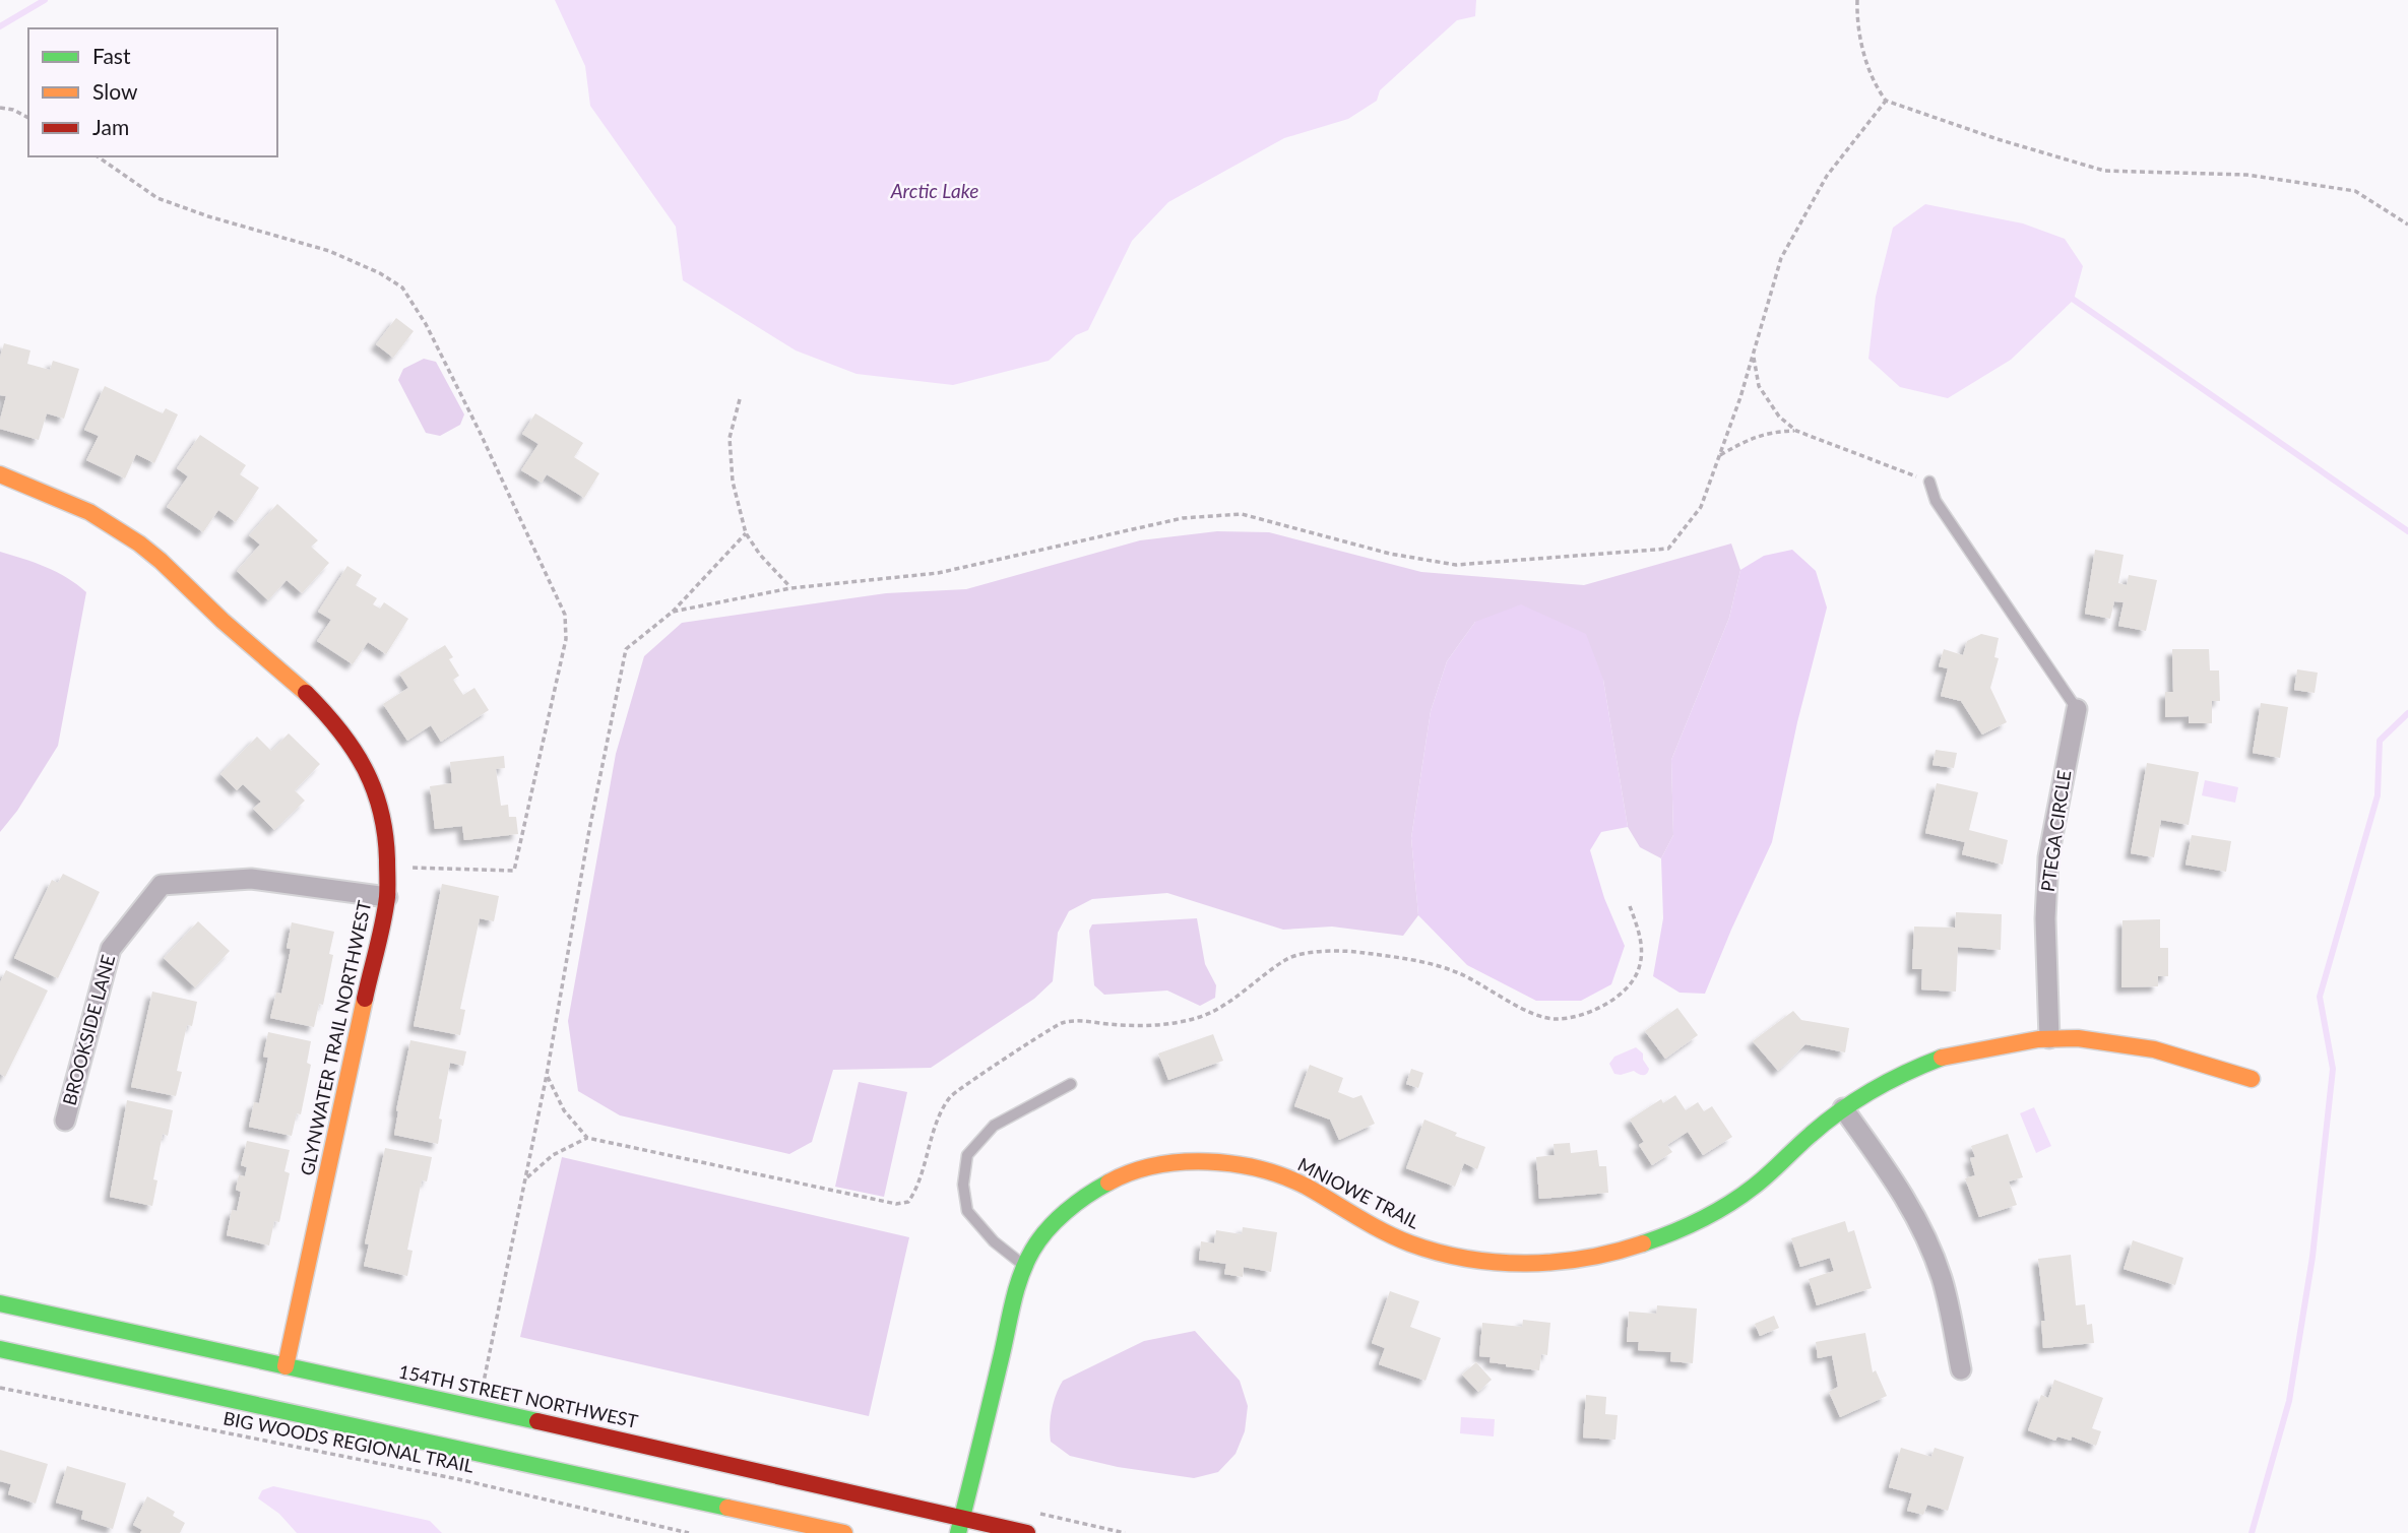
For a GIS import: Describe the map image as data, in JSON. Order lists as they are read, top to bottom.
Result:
{
  "streets": {
    "street": [
      "PTEGA CIRCLE",
      "BROOKSIDE LANE",
      "GLYNWATER TRAIL NORTHWEST",
      "MNIOWE TRAIL",
      "154TH STREET NORTHWEST"
    ],
    "path": ["BIG WOODS REGIONAL TRAIL"]
  },
  "crossings": [
    ["PTEGA CIRCLE", "MNIOWE TRAIL"],
    ["BROOKSIDE LANE", "GLYNWATER TRAIL NORTHWEST"],
    ["GLYNWATER TRAIL NORTHWEST", "154TH STREET NORTHWEST"],
    ["MNIOWE TRAIL", "154TH STREET NORTHWEST"]
  ],
  "water": ["Arctic Lake"],
  "legend": ["Fast", "Slow", "Jam"]
}
